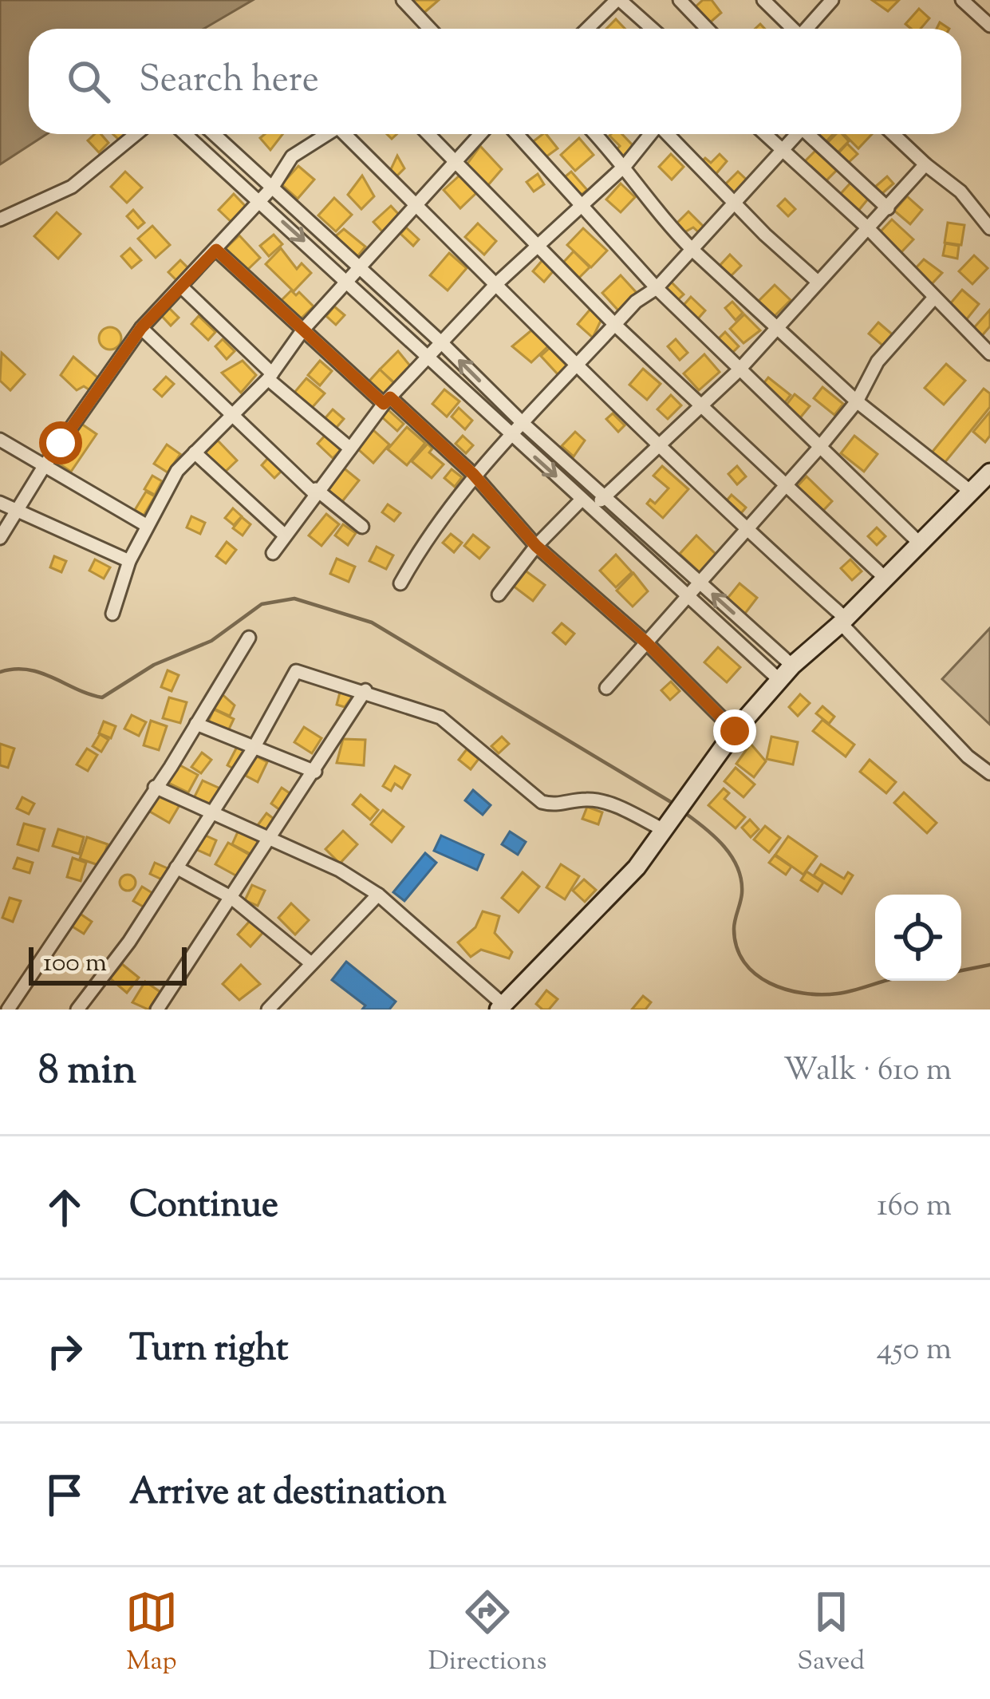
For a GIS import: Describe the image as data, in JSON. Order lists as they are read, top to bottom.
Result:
{
  "scale_bar": "100 m",
  "page": {
    "search": "Search here",
    "scale": "100 m",
    "heading": ["8 min", "Walk · 610 m"],
    "list": [
      ["Continue", "160 m"],
      ["Turn right", "450 m"],
      "Arrive at destination"
    ],
    "nav": ["Map", "Directions", "Saved"]
  }
}
